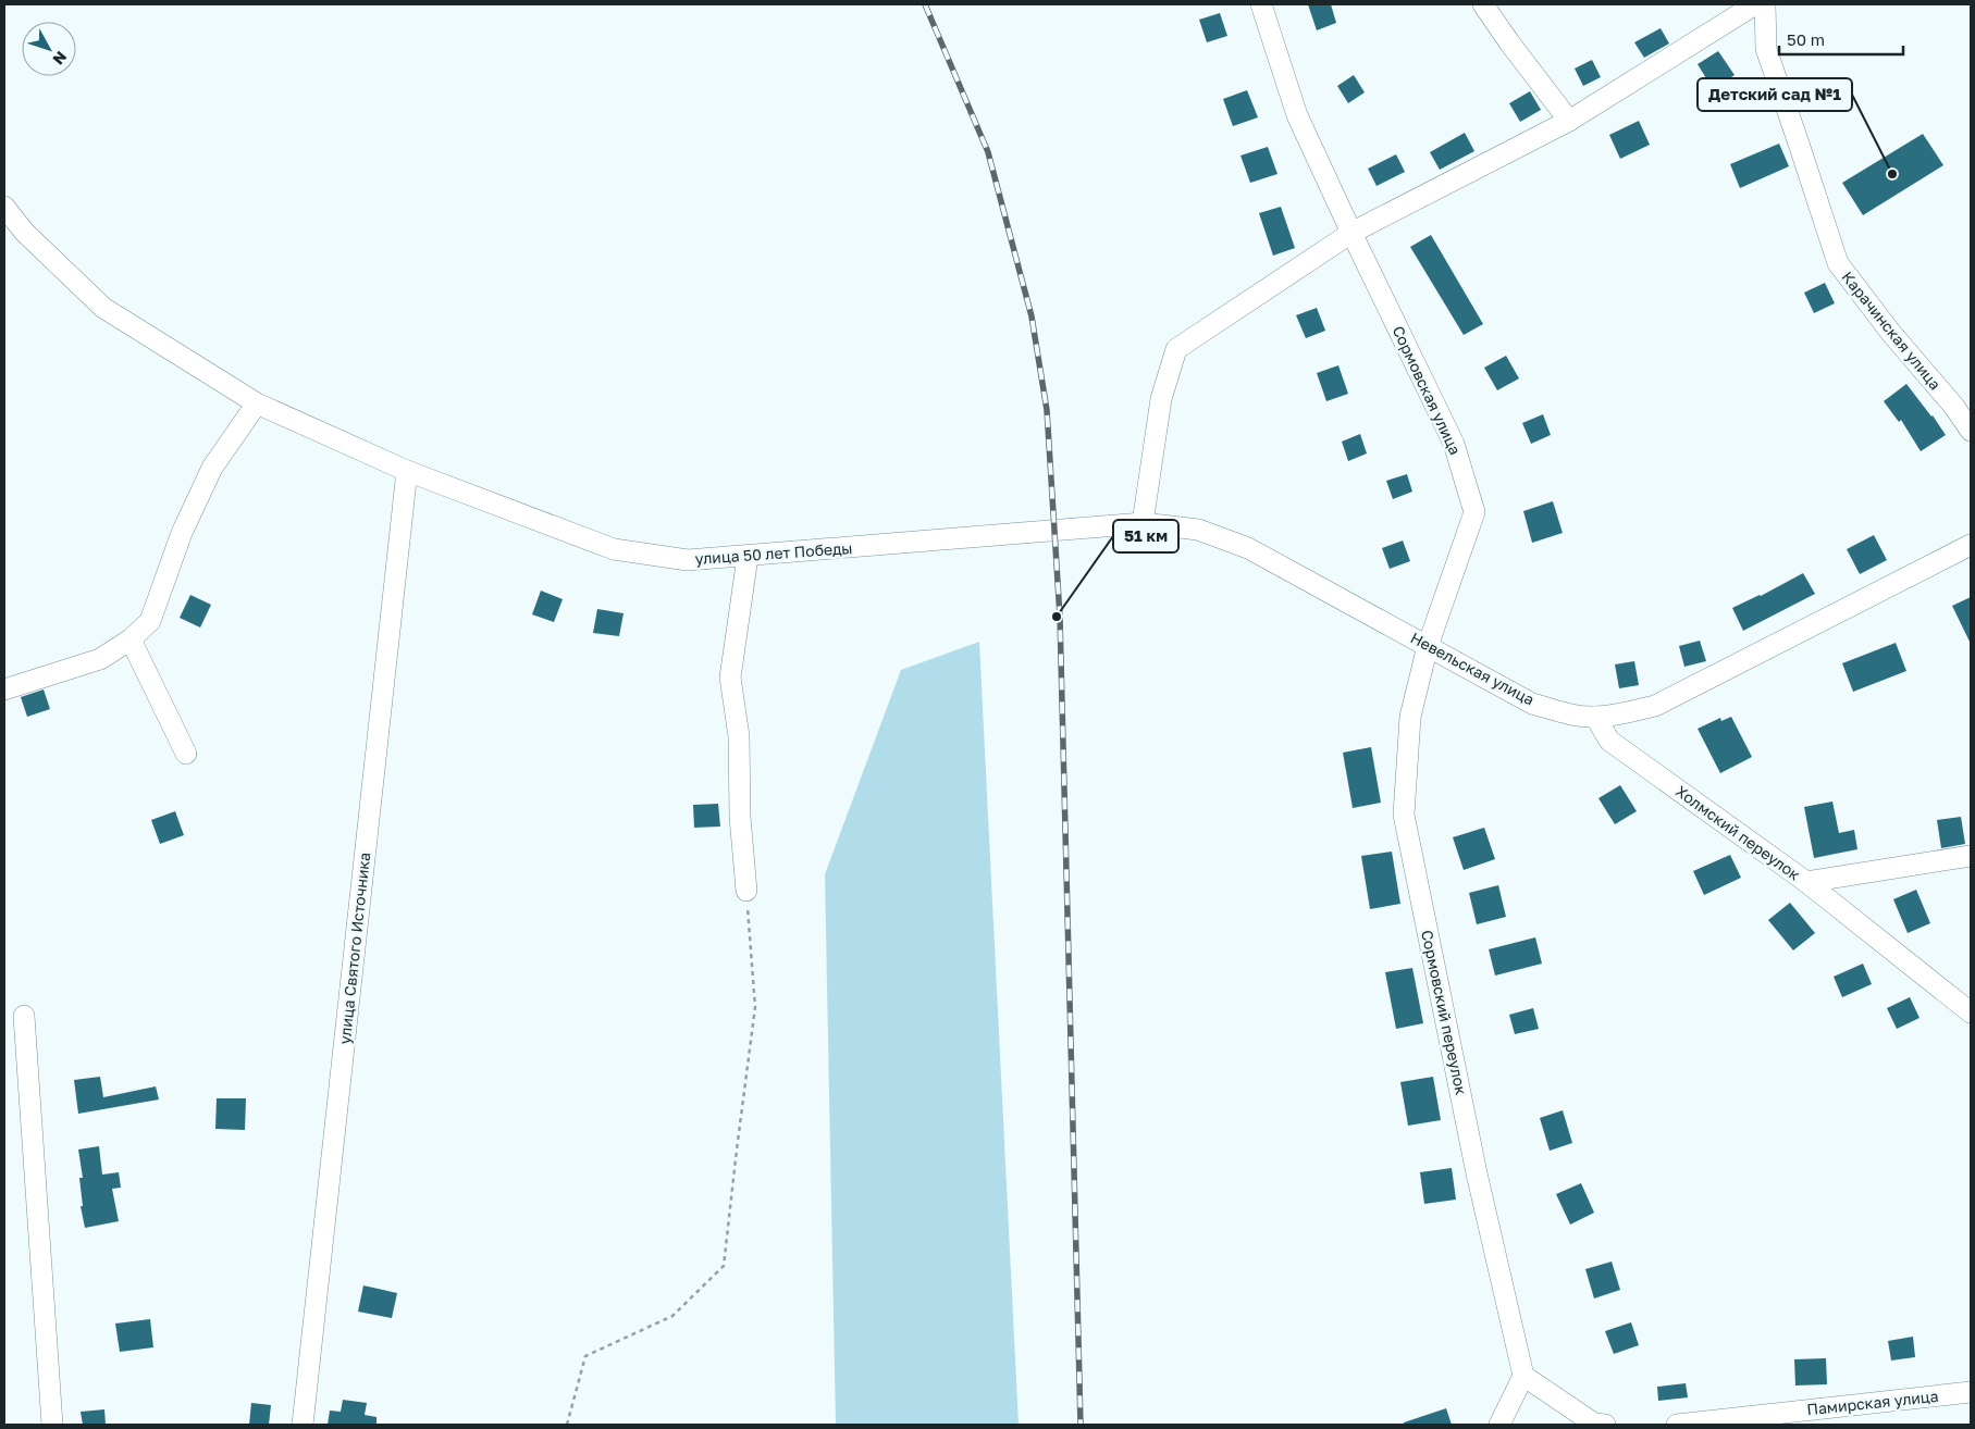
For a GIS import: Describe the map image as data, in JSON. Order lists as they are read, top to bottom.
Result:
{
  "streets": {
    "street": [
      "Карачинская улица",
      "Сормовская улица",
      "улица 50 лет Победы",
      "Невельская улица",
      "Холмский переулок",
      "улица Святого Источника",
      "Сормовский переулок",
      "Памирская улица"
    ]
  },
  "crossings": [
    ["Сормовская улица", "Невельская улица"],
    ["Сормовская улица", "Сормовский переулок"],
    ["улица 50 лет Победы", "Невельская улица"],
    ["улица 50 лет Победы", "улица Святого Источника"],
    ["Невельская улица", "Холмский переулок"],
    ["Невельская улица", "Сормовский переулок"]
  ],
  "places": ["Детский сад №1", "51 км"],
  "scale_bar": "50 m",
  "north": "bottom right"
}
